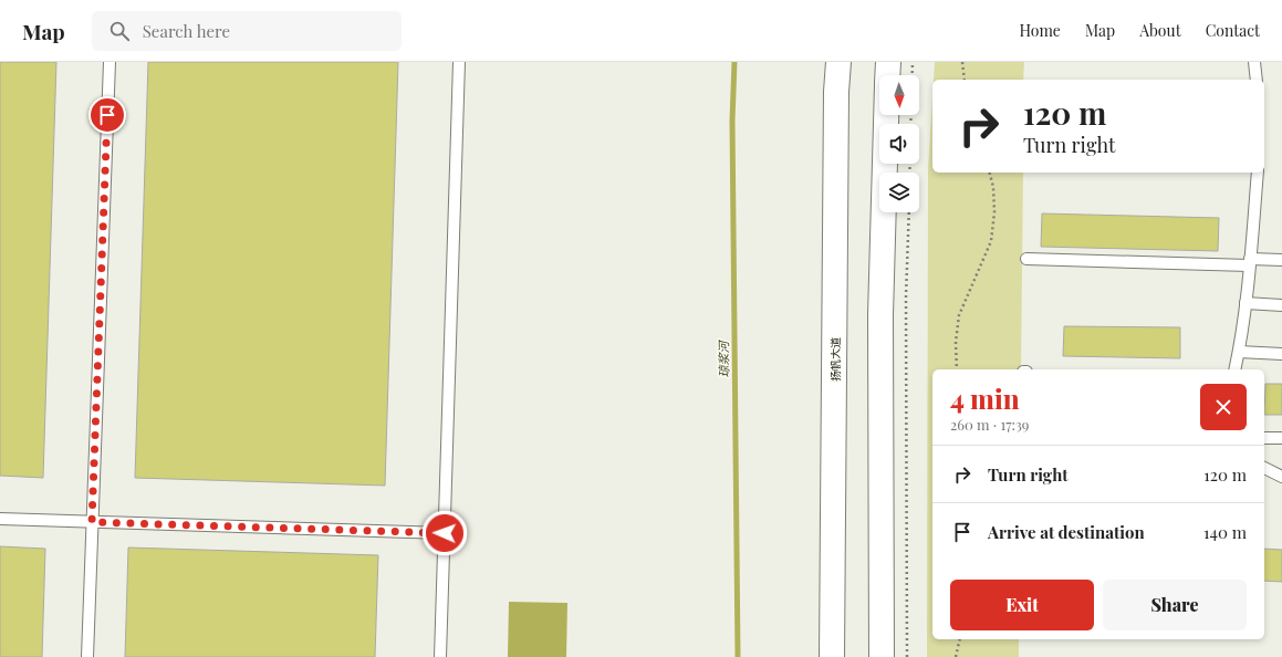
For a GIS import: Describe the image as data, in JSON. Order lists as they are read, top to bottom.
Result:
{
  "streets": {
    "main road": ["扬帆大道"]
  },
  "water": ["琼浆河"],
  "north": "bottom",
  "page": {
    "header": "Map",
    "search": "Search here",
    "nav": [
      "Home",
      "Map",
      "About",
      "Contact"
    ],
    "turn": ["120 m", "Turn right"],
    "heading": ["4 min", "260 m · 17:39"],
    "list": [
      {
        "name": "Turn right",
        "value": "120 m"
      },
      {
        "name": "Arrive at destination",
        "value": "140 m"
      }
    ],
    "buttons": ["Exit", "Share"]
  }
}
